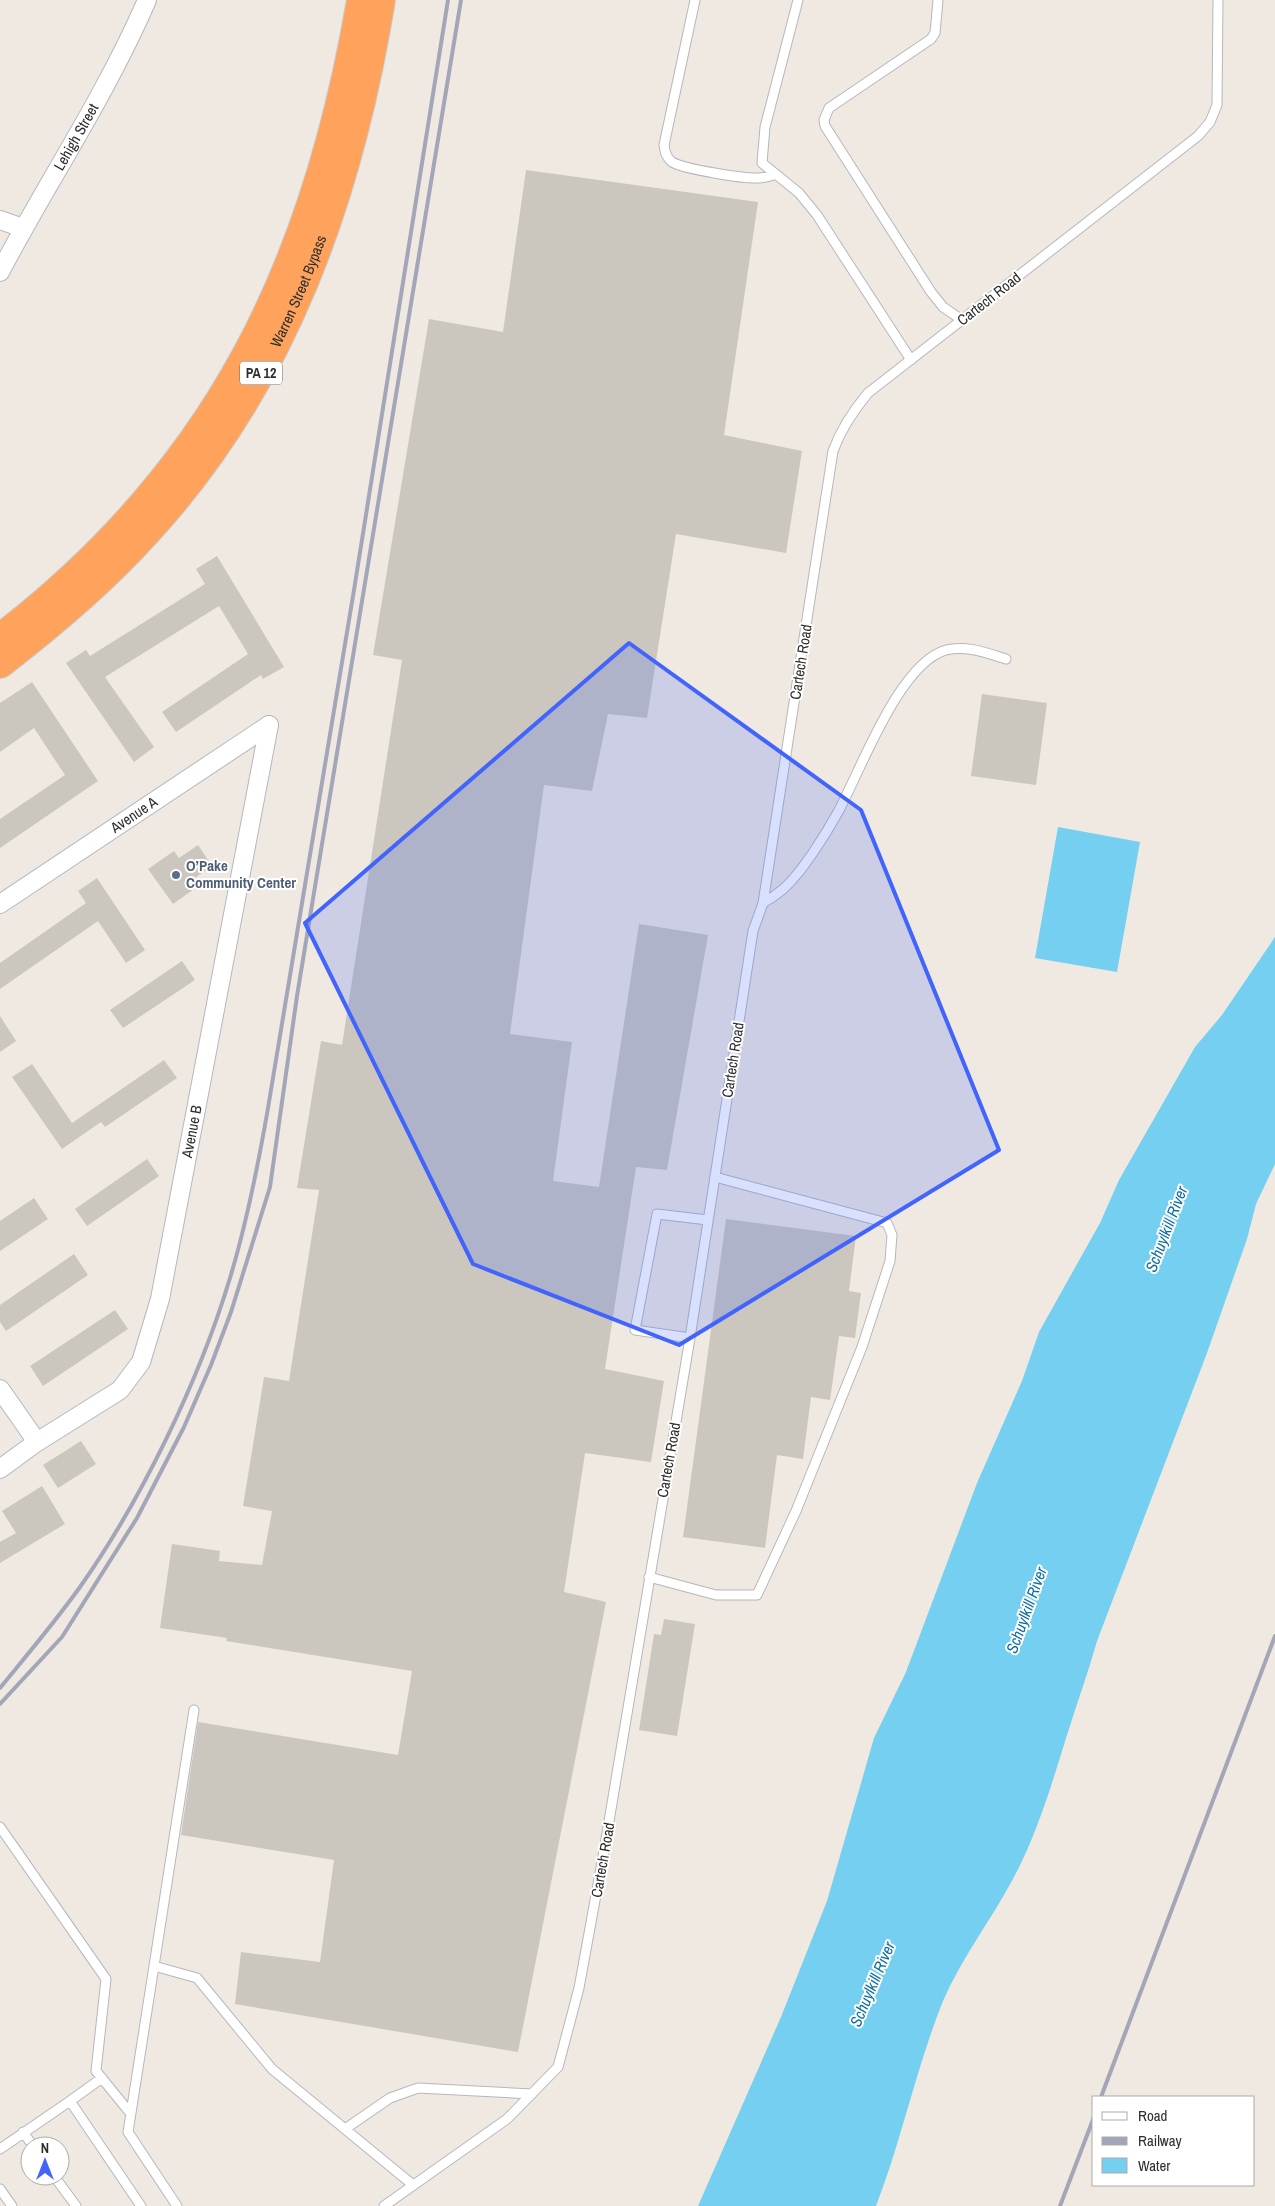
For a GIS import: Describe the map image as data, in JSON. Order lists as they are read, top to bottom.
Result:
{
  "streets": {
    "highway": ["Warren Street Bypass", "PA 12"],
    "street": ["Lehigh Street", "Avenue A", "Avenue B"],
    "lane": ["Cartech Road"]
  },
  "crossings": [
    ["Avenue A", "Avenue B"]
  ],
  "water": ["Schuylkill River"],
  "places": ["O’Pake Community Center"],
  "legend": ["Road", "Railway", "Water"],
  "north": "top"
}
